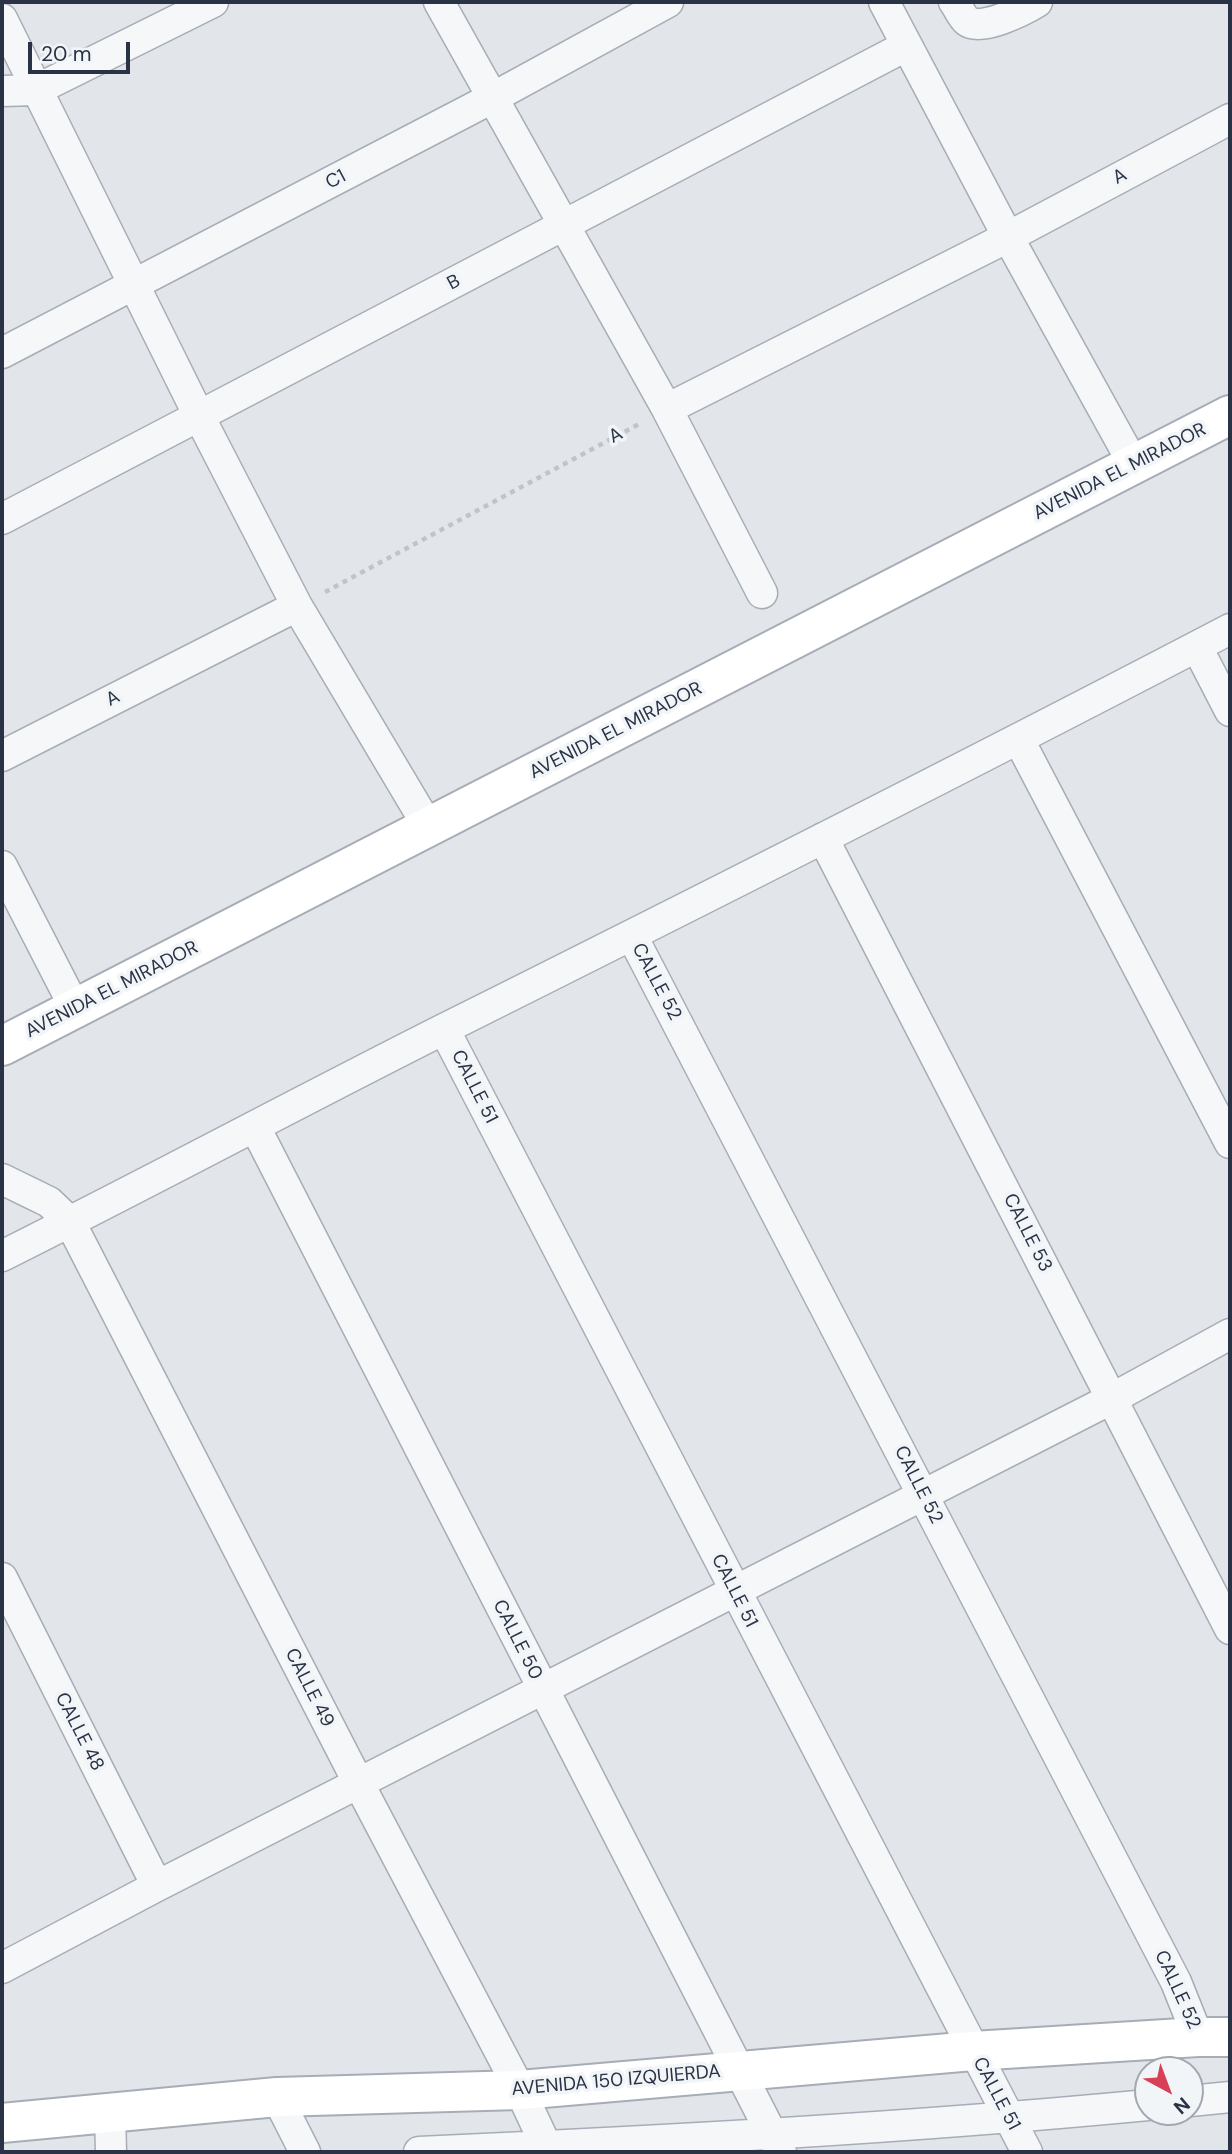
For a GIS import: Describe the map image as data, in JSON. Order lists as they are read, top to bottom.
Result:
{
  "streets": {
    "street": [
      "A",
      "C1",
      "B",
      "AVENIDA EL MIRADOR",
      "CALLE 52",
      "CALLE 51",
      "CALLE 53",
      "CALLE 50",
      "CALLE 49",
      "CALLE 48",
      "AVENIDA 150 IZQUIERDA"
    ]
  },
  "crossings": [
    ["CALLE 52", "AVENIDA 150 IZQUIERDA"],
    ["CALLE 51", "AVENIDA 150 IZQUIERDA"],
    ["CALLE 50", "AVENIDA 150 IZQUIERDA"],
    ["CALLE 49", "AVENIDA 150 IZQUIERDA"]
  ],
  "scale_bar": "20 m",
  "north": "bottom right"
}
